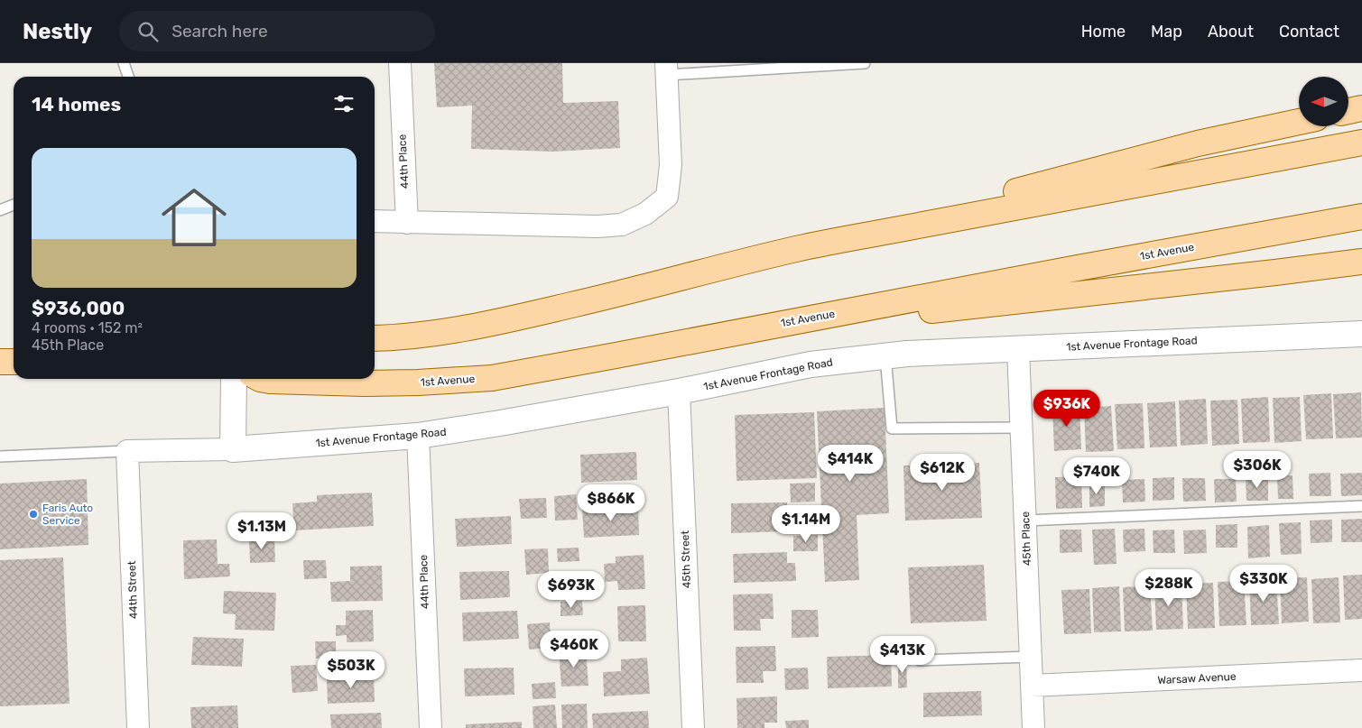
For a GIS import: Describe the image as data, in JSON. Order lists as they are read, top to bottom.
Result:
{
  "streets": {
    "main road": ["1st Avenue"],
    "street": [
      "44th Place",
      "1st Avenue Frontage Road",
      "45th Place",
      "45th Street",
      "44th Street",
      "Warsaw Avenue"
    ]
  },
  "crossings": [
    ["44th Place", "1st Avenue Frontage Road"],
    ["1st Avenue Frontage Road", "45th Place"],
    ["1st Avenue Frontage Road", "45th Street"],
    ["45th Place", "Warsaw Avenue"]
  ],
  "places": ["Faris Auto Service"],
  "north": "left",
  "page": {
    "header": "Nestly",
    "search": "Search here",
    "nav": [
      "Home",
      "Map",
      "About",
      "Contact"
    ],
    "heading": "14 homes",
    "list": [
      {
        "name": "$936,000",
        "note": "4 rooms · 152 m² · 45th Place"
      }
    ],
    "price": [
      "$936K",
      "$414K",
      "$306K",
      "$612K",
      "$740K",
      "$866K",
      "$1.14M",
      "$1.13M",
      "$330K",
      "$288K",
      "$693K",
      "$460K",
      "$413K",
      "$503K"
    ]
  }
}
